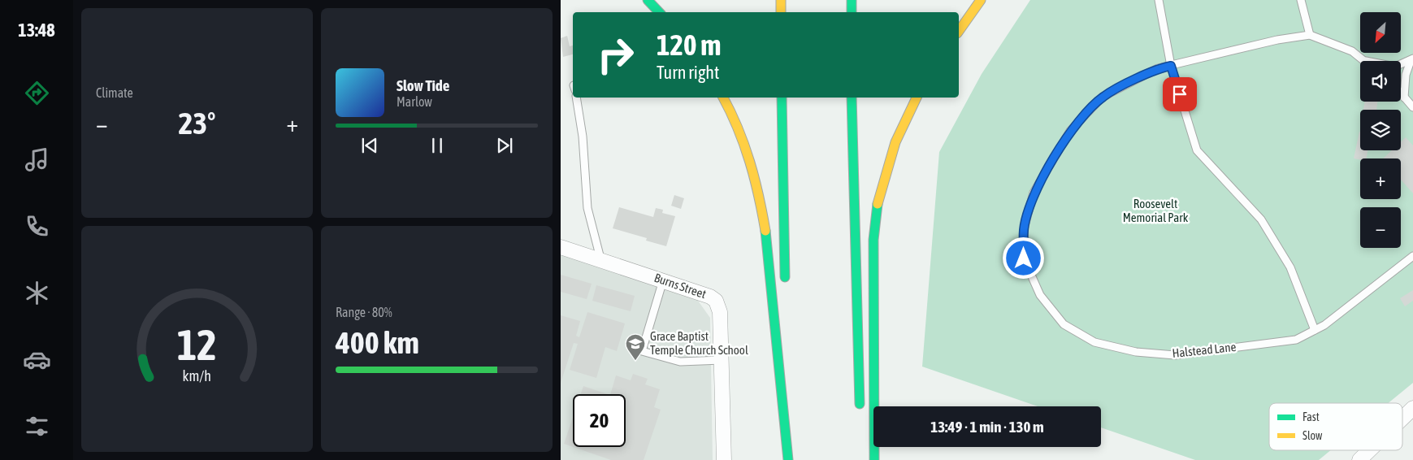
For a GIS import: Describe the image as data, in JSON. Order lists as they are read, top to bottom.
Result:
{
  "streets": {
    "street": ["Burns Street"],
    "lane": ["Halstead Lane"]
  },
  "parks": ["Roosevelt Memorial Park"],
  "places": {
    "school or university": ["Grace Baptist Temple Church School"]
  },
  "legend": ["Fast", "Slow"],
  "north": "bottom left",
  "page": {
    "tabs": "13:48",
    "tile": [
      "Climate",
      ["Range · 80%", "400 km"]
    ],
    "map_buttons": ["+", "−"],
    "turn": ["120 m", "Turn right"],
    "song": ["Slow Tide", "Marlow"],
    "heat": ["−", "23°", "+"],
    "limit": "20",
    "trip": "13:49 · 1 min · 130 m",
    "gauge": ["12", "km/h"]
  }
}
